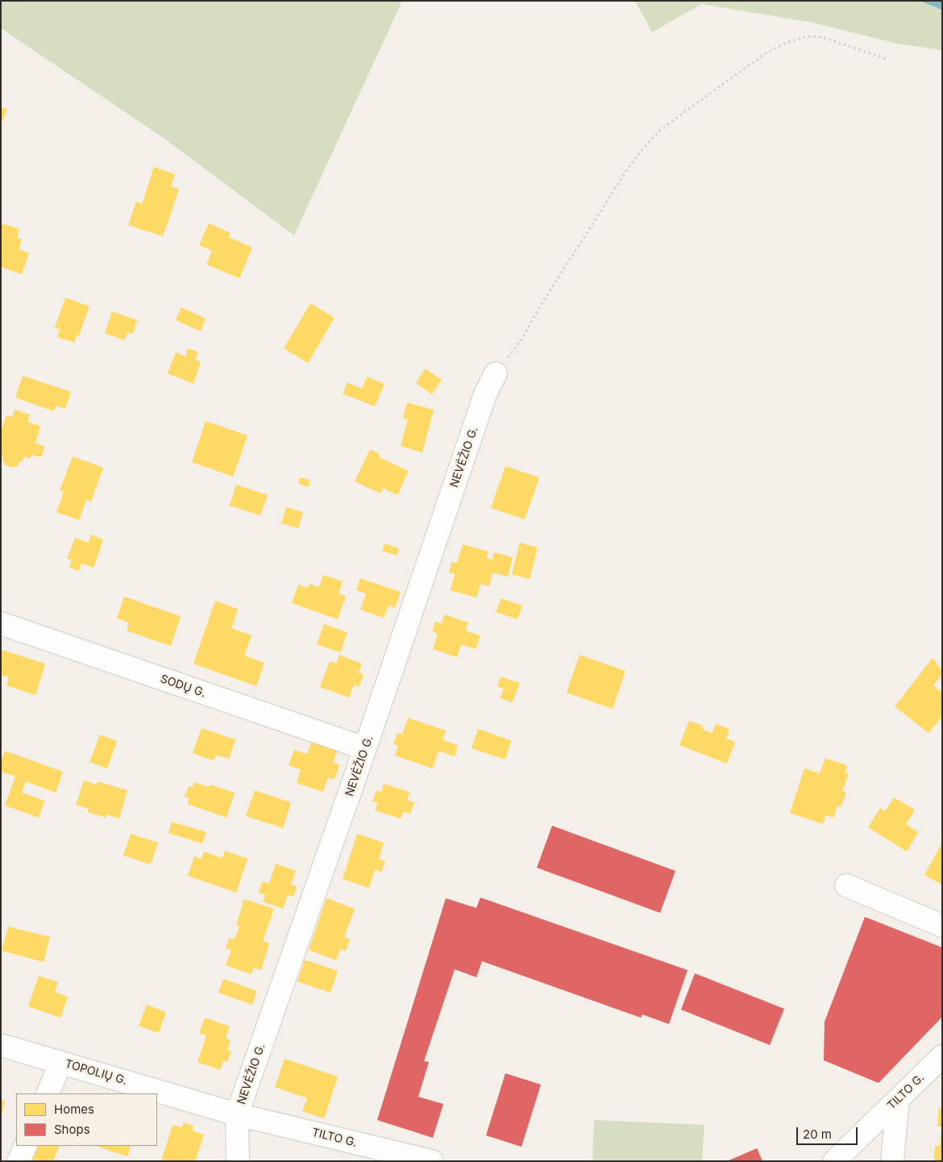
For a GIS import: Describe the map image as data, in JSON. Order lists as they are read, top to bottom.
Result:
{
  "streets": {
    "street": [
      "NEVĖŽIO G.",
      "SODŲ G.",
      "TOPOLIŲ G.",
      "TILTO G."
    ]
  },
  "crossings": [
    ["NEVĖŽIO G.", "SODŲ G."],
    ["NEVĖŽIO G.", "TOPOLIŲ G."],
    ["NEVĖŽIO G.", "TILTO G."],
    ["TOPOLIŲ G.", "TILTO G."]
  ],
  "legend": ["Homes", "Shops"],
  "scale_bar": "20 m"
}
